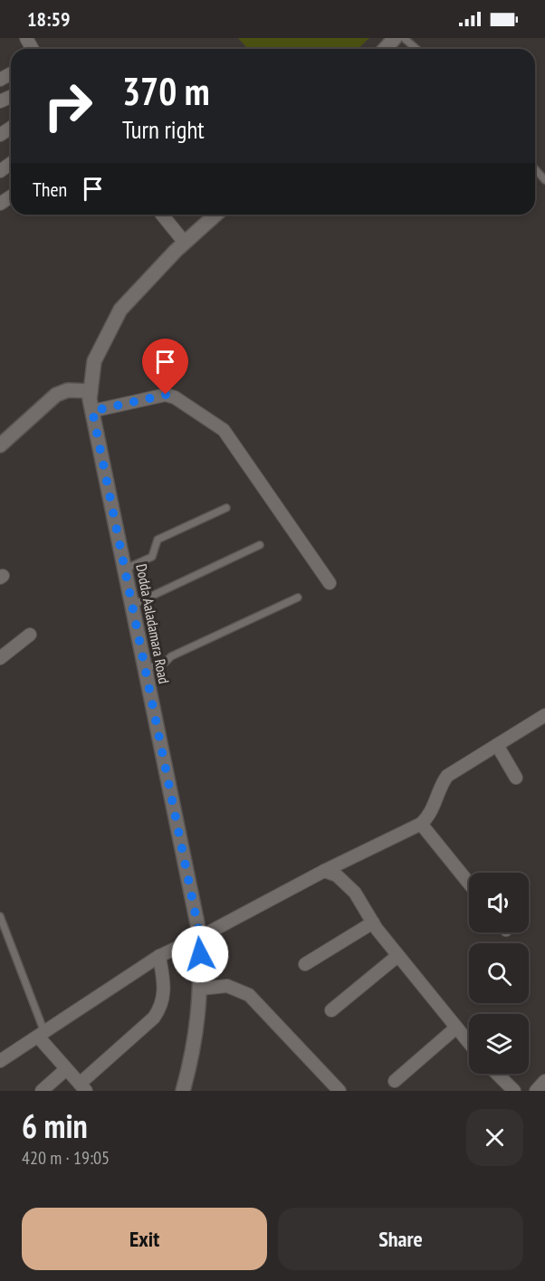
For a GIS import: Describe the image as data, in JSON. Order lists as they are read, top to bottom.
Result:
{
  "streets": {
    "main road": ["Dodda Aaladamara Road"]
  },
  "page": {
    "status": "18:59",
    "turn": ["370 m", "Turn right"],
    "then": "Then",
    "heading": ["6 min", "420 m · 19:05"],
    "buttons": ["Exit", "Share"]
  }
}
